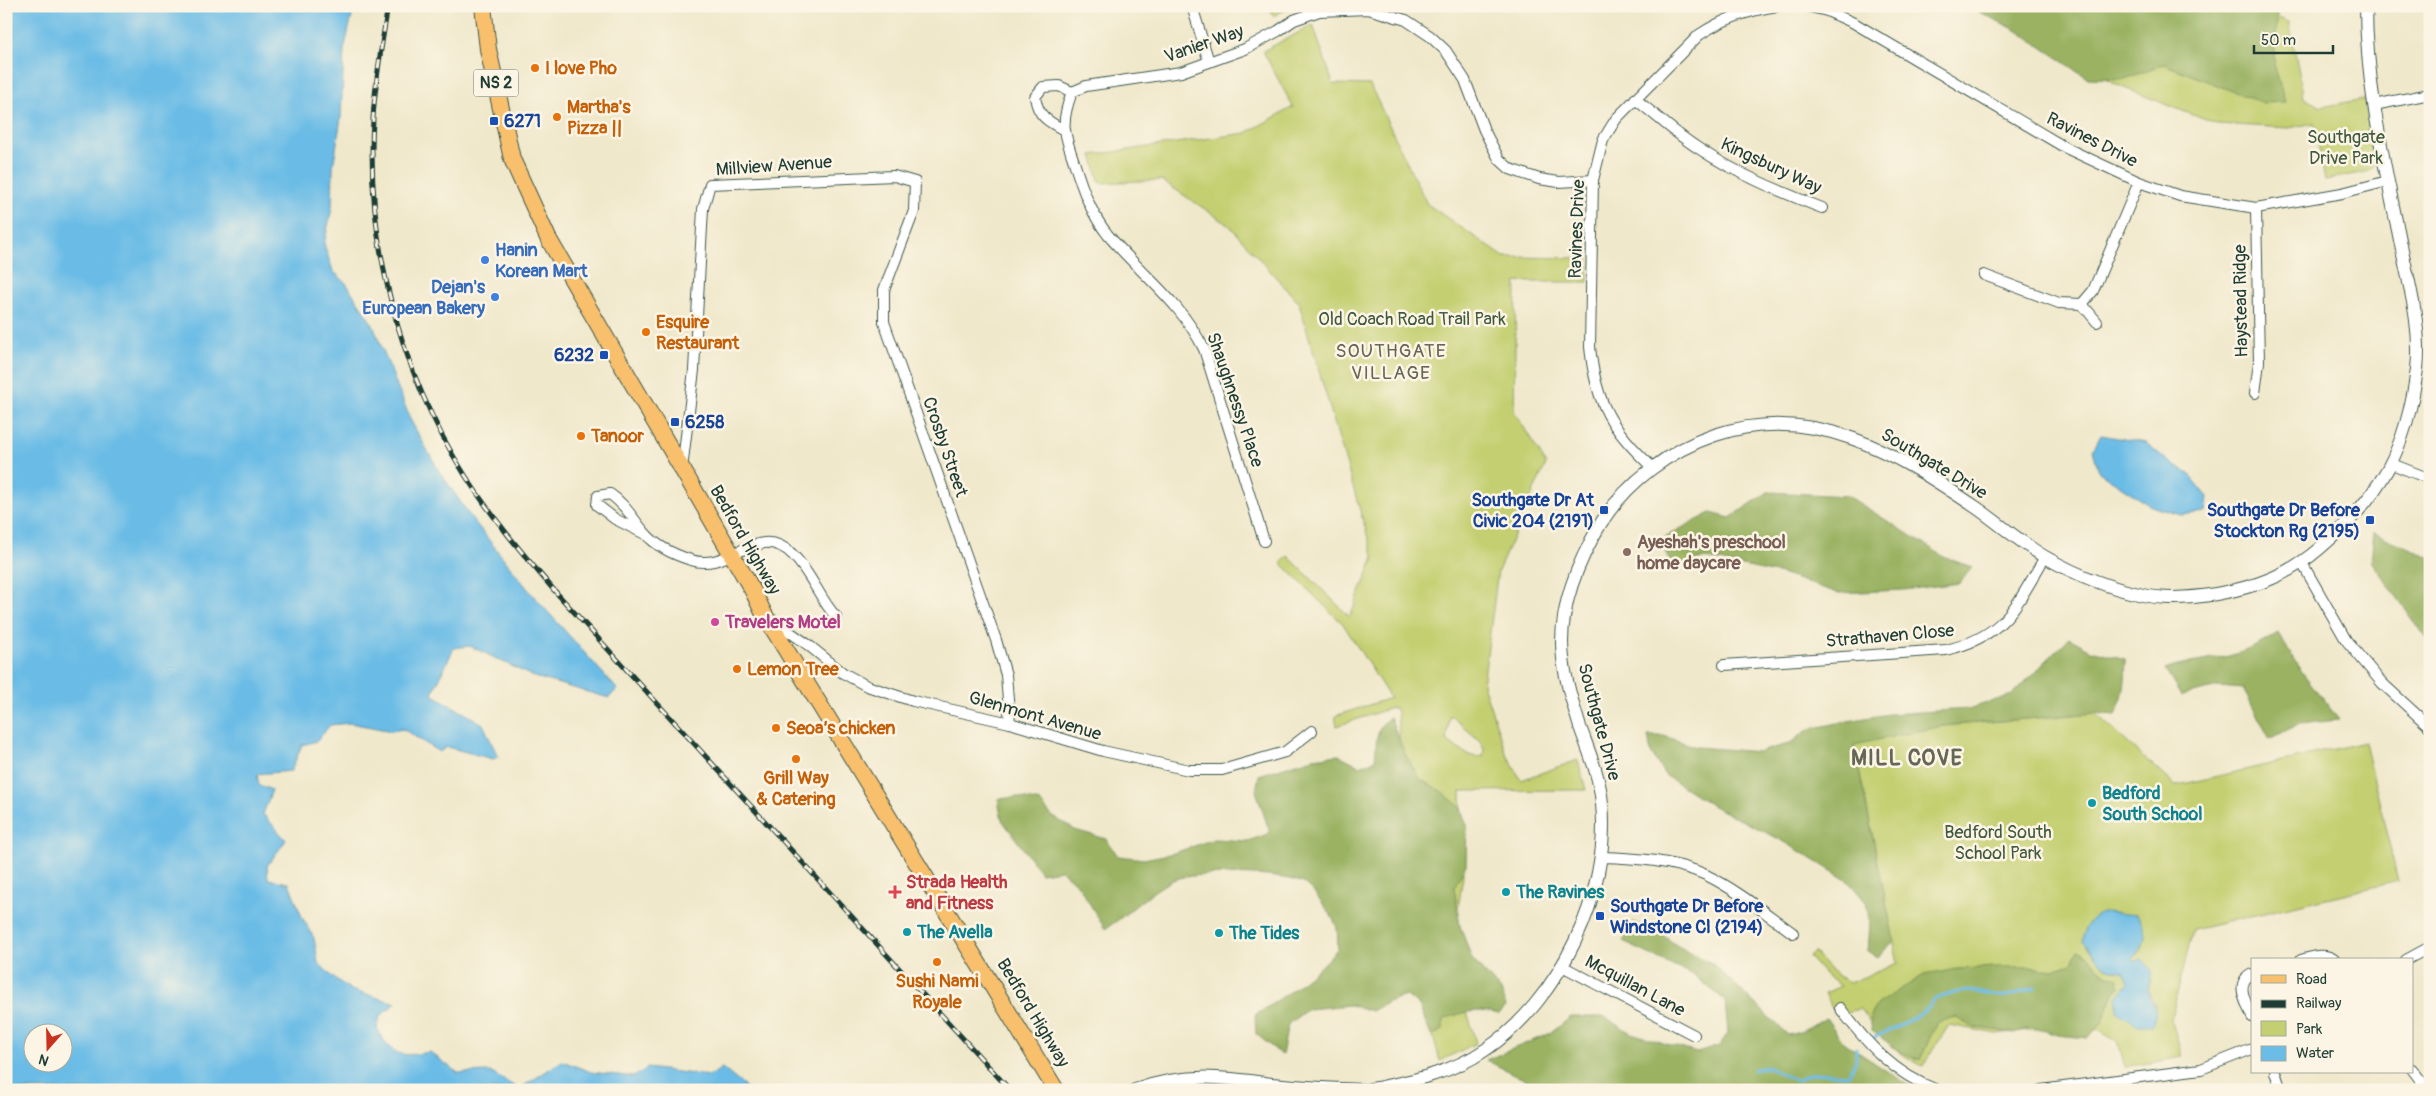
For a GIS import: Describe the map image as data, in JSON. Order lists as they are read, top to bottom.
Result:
{
  "streets": {
    "main road": ["NS 2", "Bedford Highway"],
    "street": [
      "Vanier Way",
      "Ravines Drive",
      "Millview Avenue",
      "Kingsbury Way",
      "Haystead Ridge",
      "Shaughnessy Place",
      "Crosby Street",
      "Southgate Drive",
      "Strathaven Close",
      "Glenmont Avenue",
      "Mcquillan Lane"
    ]
  },
  "crossings": [
    ["Vanier Way", "Ravines Drive"],
    ["Ravines Drive", "Kingsbury Way"],
    ["Ravines Drive", "Haystead Ridge"],
    ["Ravines Drive", "Southgate Drive"],
    ["Millview Avenue", "Crosby Street"],
    ["Millview Avenue", "Bedford Highway"],
    ["Crosby Street", "Glenmont Avenue"],
    ["Southgate Drive", "Strathaven Close"],
    ["Southgate Drive", "Mcquillan Lane"],
    ["Bedford Highway", "Glenmont Avenue"]
  ],
  "districts": ["SOUTHGATE VILLAGE", "MILL COVE"],
  "parks": ["Southgate Drive Park", "Old Coach Road Trail Park", "Bedford South School Park"],
  "places": {
    "other": [
      "I love Pho",
      "Martha's Pizza ||",
      "Hanin Korean Mart",
      "Dejan's European Bakery",
      "Esquire Restaurant",
      "Tanoor",
      "Ayeshah's preschool home daycare",
      "Travelers Motel",
      "Lemon Tree",
      "Seoa’s chicken",
      "Grill Way & Catering",
      "Bedford South School",
      "The Ravines",
      "The Avella",
      "The Tides",
      "Sushi Nami Royale"
    ],
    "transit": [
      "6271",
      "6232",
      "6258",
      "Southgate Dr At Civic 204 (2191)",
      "Southgate Dr Before Stockton Rg (2195)",
      "Southgate Dr Before Windstone Cl (2194)"
    ],
    "health": ["Strada Health and Fitness"]
  },
  "legend": [
    "Road",
    "Railway",
    "Park",
    "Water"
  ],
  "scale_bar": "50 m",
  "north": "bottom"
}
